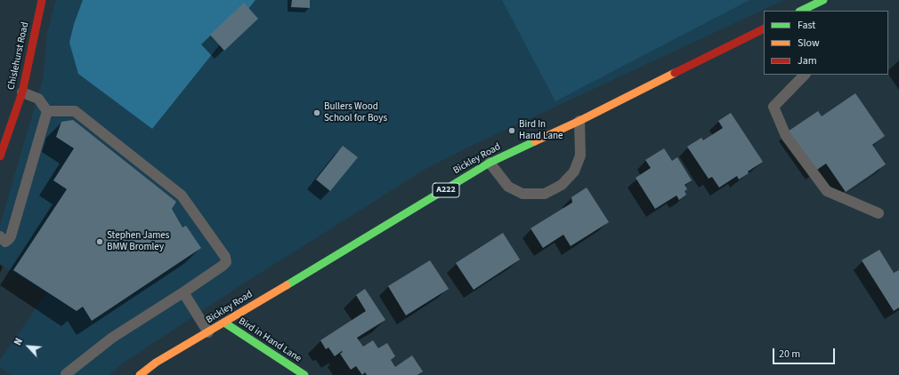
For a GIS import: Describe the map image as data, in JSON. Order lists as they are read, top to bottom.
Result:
{
  "streets": {
    "main road": [
      "Chislehurst Road",
      "Bickley Road",
      "A222",
      "Bird in Hand Lane"
    ]
  },
  "crossings": [
    ["Bickley Road", "Bird in Hand Lane"]
  ],
  "places": ["Bullers Wood School for Boys", "Bird In Hand Lane", "Stephen James BMW Bromley"],
  "legend": ["Fast", "Slow", "Jam"],
  "scale_bar": "20 m",
  "north": "top left"
}
